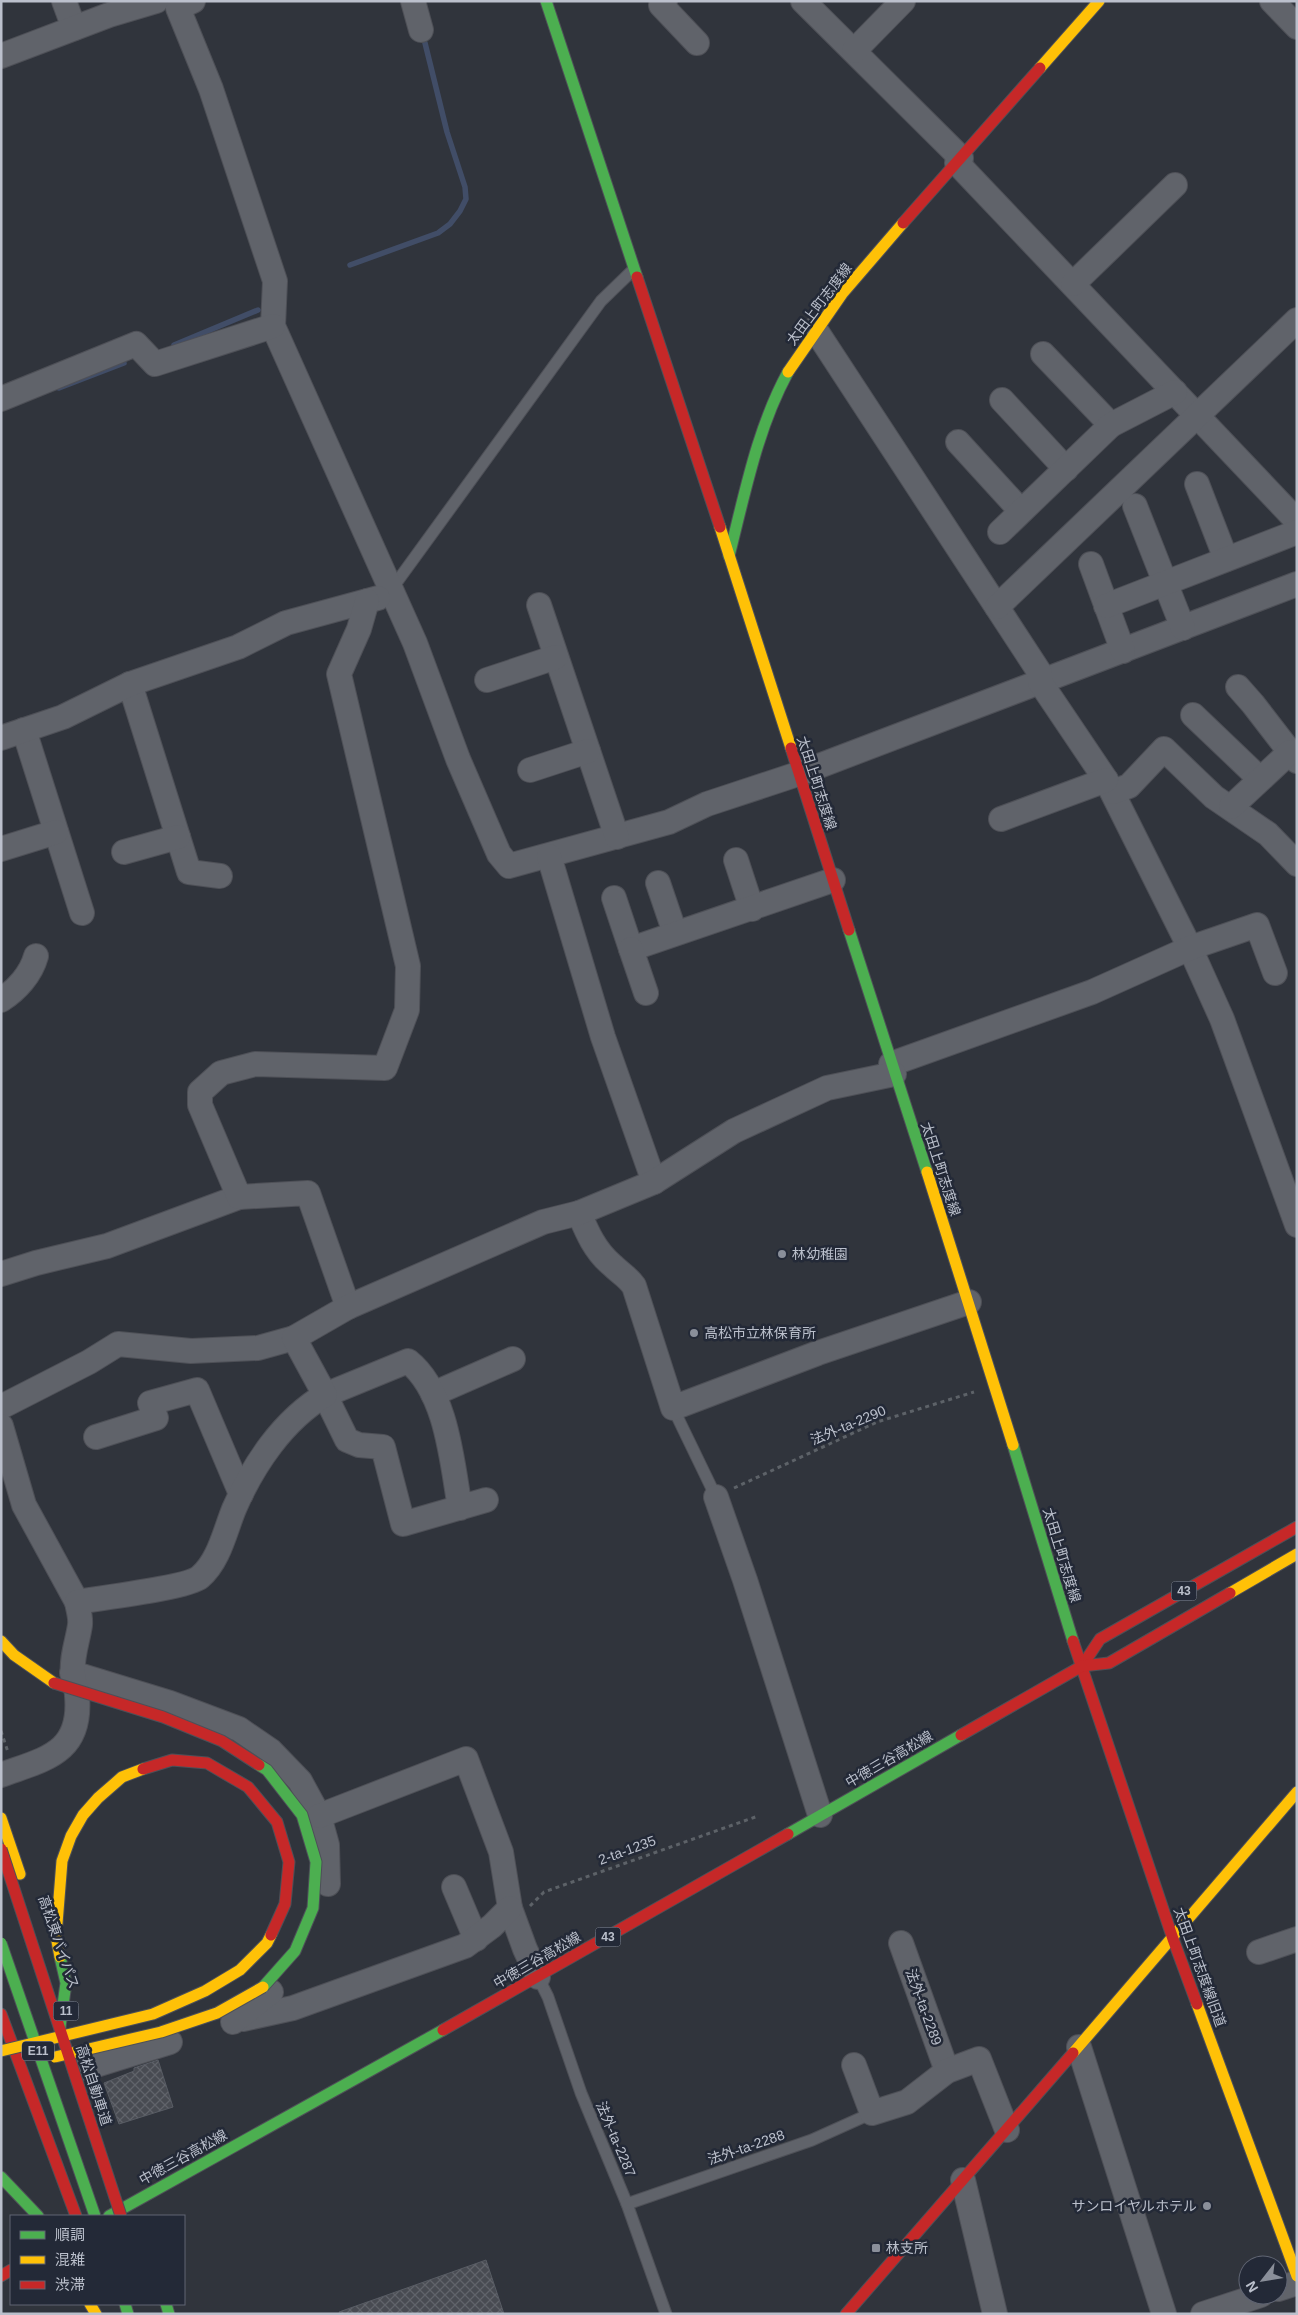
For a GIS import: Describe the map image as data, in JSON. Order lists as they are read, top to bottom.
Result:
{
  "streets": {
    "main road": [
      "太田上町志度線",
      "43",
      "中徳三谷高松線",
      "高松東バイパス",
      "太田上町志度線旧道",
      "11",
      "E11",
      "高松自動車道"
    ],
    "street": ["法外-ta-2289"],
    "lane": ["法外-ta-2287", "法外-ta-2288"],
    "path": ["法外-ta-2290", "2-ta-1235"]
  },
  "crossings": [
    ["太田上町志度線", "法外-ta-2290"],
    ["太田上町志度線", "中徳三谷高松線"],
    ["太田上町志度線", "太田上町志度線旧道"],
    ["中徳三谷高松線", "太田上町志度線旧道"],
    ["中徳三谷高松線", "法外-ta-2287"],
    ["法外-ta-2287", "法外-ta-2288"]
  ],
  "places": {
    "other": ["林幼稚園", "高松市立林保育所", "サンロイヤルホテル"],
    "transit": ["林支所"]
  },
  "legend": ["順調", "混雑", "渋滞"],
  "north": "bottom left"
}
